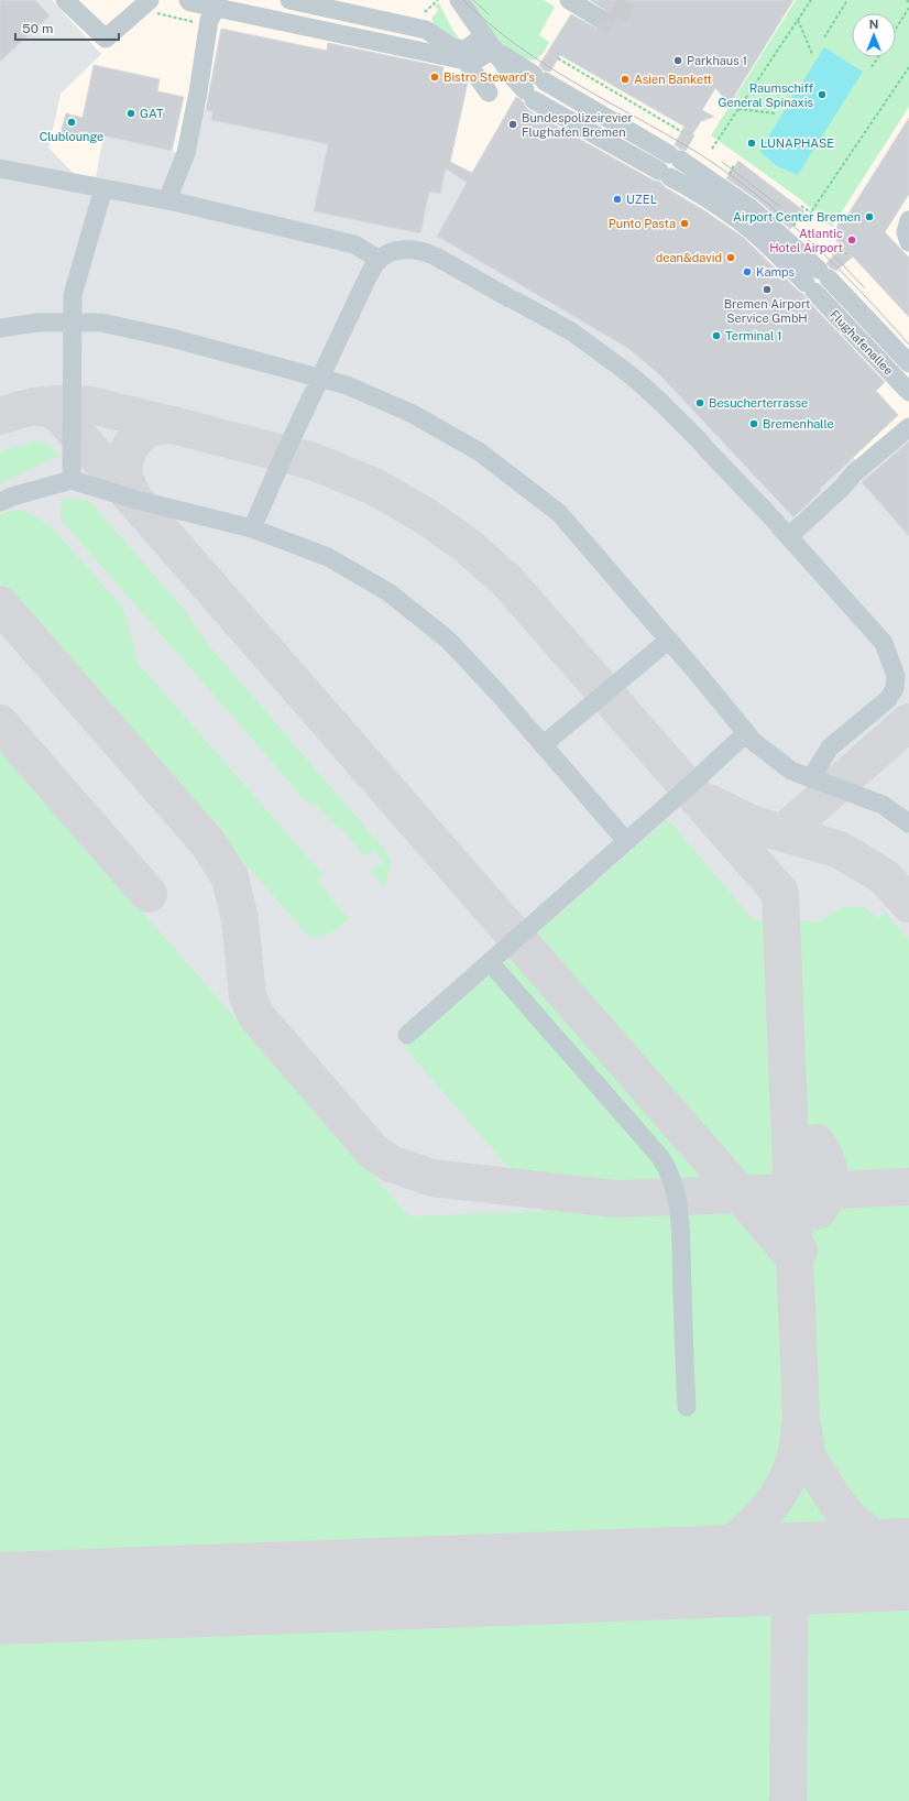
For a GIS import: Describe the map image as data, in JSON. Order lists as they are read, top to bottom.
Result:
{
  "streets": {
    "street": ["Flughafenallee"]
  },
  "places": [
    "Parkhaus 1",
    "Bistro Steward's",
    "Asien Bankett",
    "Raumschiff General Spinaxis",
    "GAT",
    "Clublounge",
    "Bundespolizeirevier Flughafen Bremen",
    "LUNAPHASE",
    "UZEL",
    "Airport Center Bremen",
    "Punto Pasta",
    "Atlantic Hotel Airport",
    "dean&david",
    "Kamps",
    "Bremen Airport Service GmbH",
    "Terminal 1",
    "Besucherterrasse",
    "Bremenhalle"
  ],
  "scale_bar": "50 m",
  "north": "top"
}
